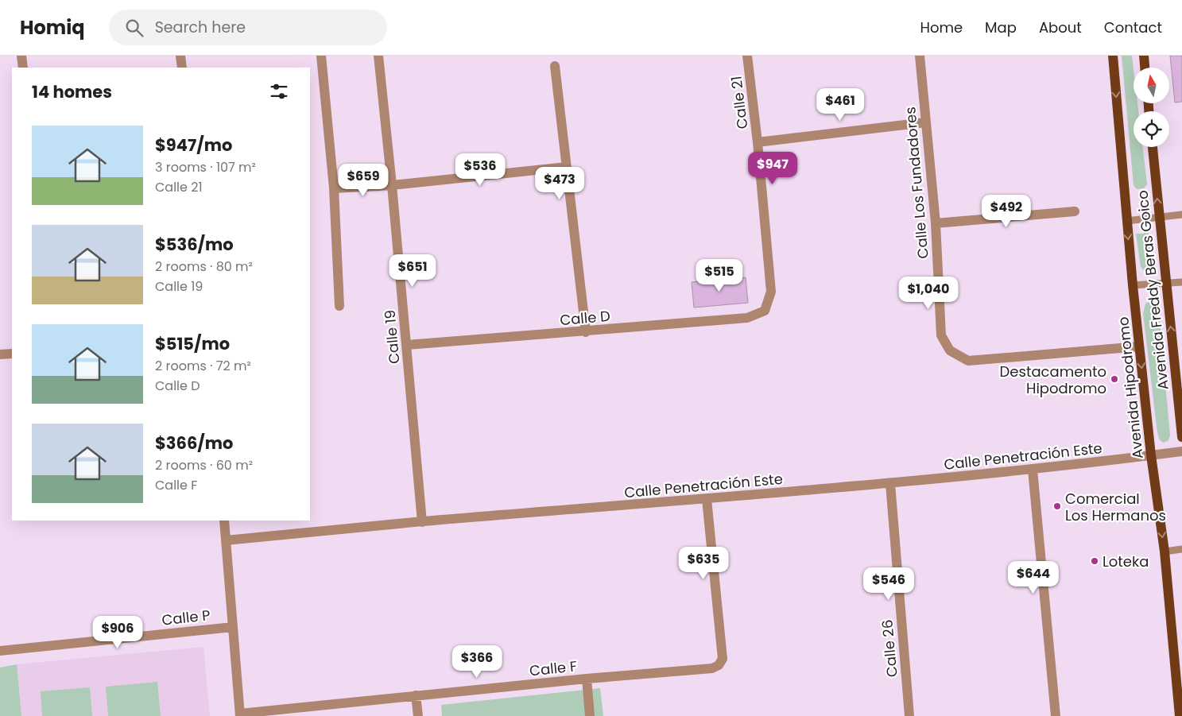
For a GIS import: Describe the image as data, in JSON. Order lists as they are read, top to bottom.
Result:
{
  "streets": {
    "main road": ["Avenida Freddy Beras Goico", "Avenida Hipodromo"],
    "street": [
      "Calle 21",
      "Calle Los Fundadores",
      "Calle D",
      "Calle 19",
      "Calle Penetración Este",
      "Calle P",
      "Calle 26",
      "Calle F"
    ]
  },
  "crossings": [
    ["Calle 21", "Calle D"],
    ["Calle Los Fundadores", "Avenida Hipodromo"],
    ["Calle D", "Calle 19"],
    ["Calle 19", "Calle Penetración Este"],
    ["Avenida Hipodromo", "Calle Penetración Este"],
    ["Calle Penetración Este", "Calle 26"],
    ["Calle Penetración Este", "Calle F"]
  ],
  "one_way": ["Avenida Freddy Beras Goico", "Avenida Hipodromo"],
  "places": ["Destacamento Hipodromo", "Comercial Los Hermanos", "Loteka"],
  "north": "top",
  "page": {
    "header": "Homiq",
    "search": "Search here",
    "nav": [
      "Home",
      "Map",
      "About",
      "Contact"
    ],
    "heading": "14 homes",
    "price": [
      "$461",
      "$947",
      "$536",
      "$659",
      "$473",
      "$492",
      "$651",
      "$515",
      "$1,040",
      "$635",
      "$644",
      "$546",
      "$906",
      "$366"
    ],
    "list": [
      {
        "name": "$947/mo",
        "note": "3 rooms · 107 m² · Calle 21"
      },
      {
        "name": "$536/mo",
        "note": "2 rooms · 80 m² · Calle 19"
      },
      {
        "name": "$515/mo",
        "note": "2 rooms · 72 m² · Calle D"
      },
      {
        "name": "$366/mo",
        "note": "2 rooms · 60 m² · Calle F"
      }
    ]
  }
}
